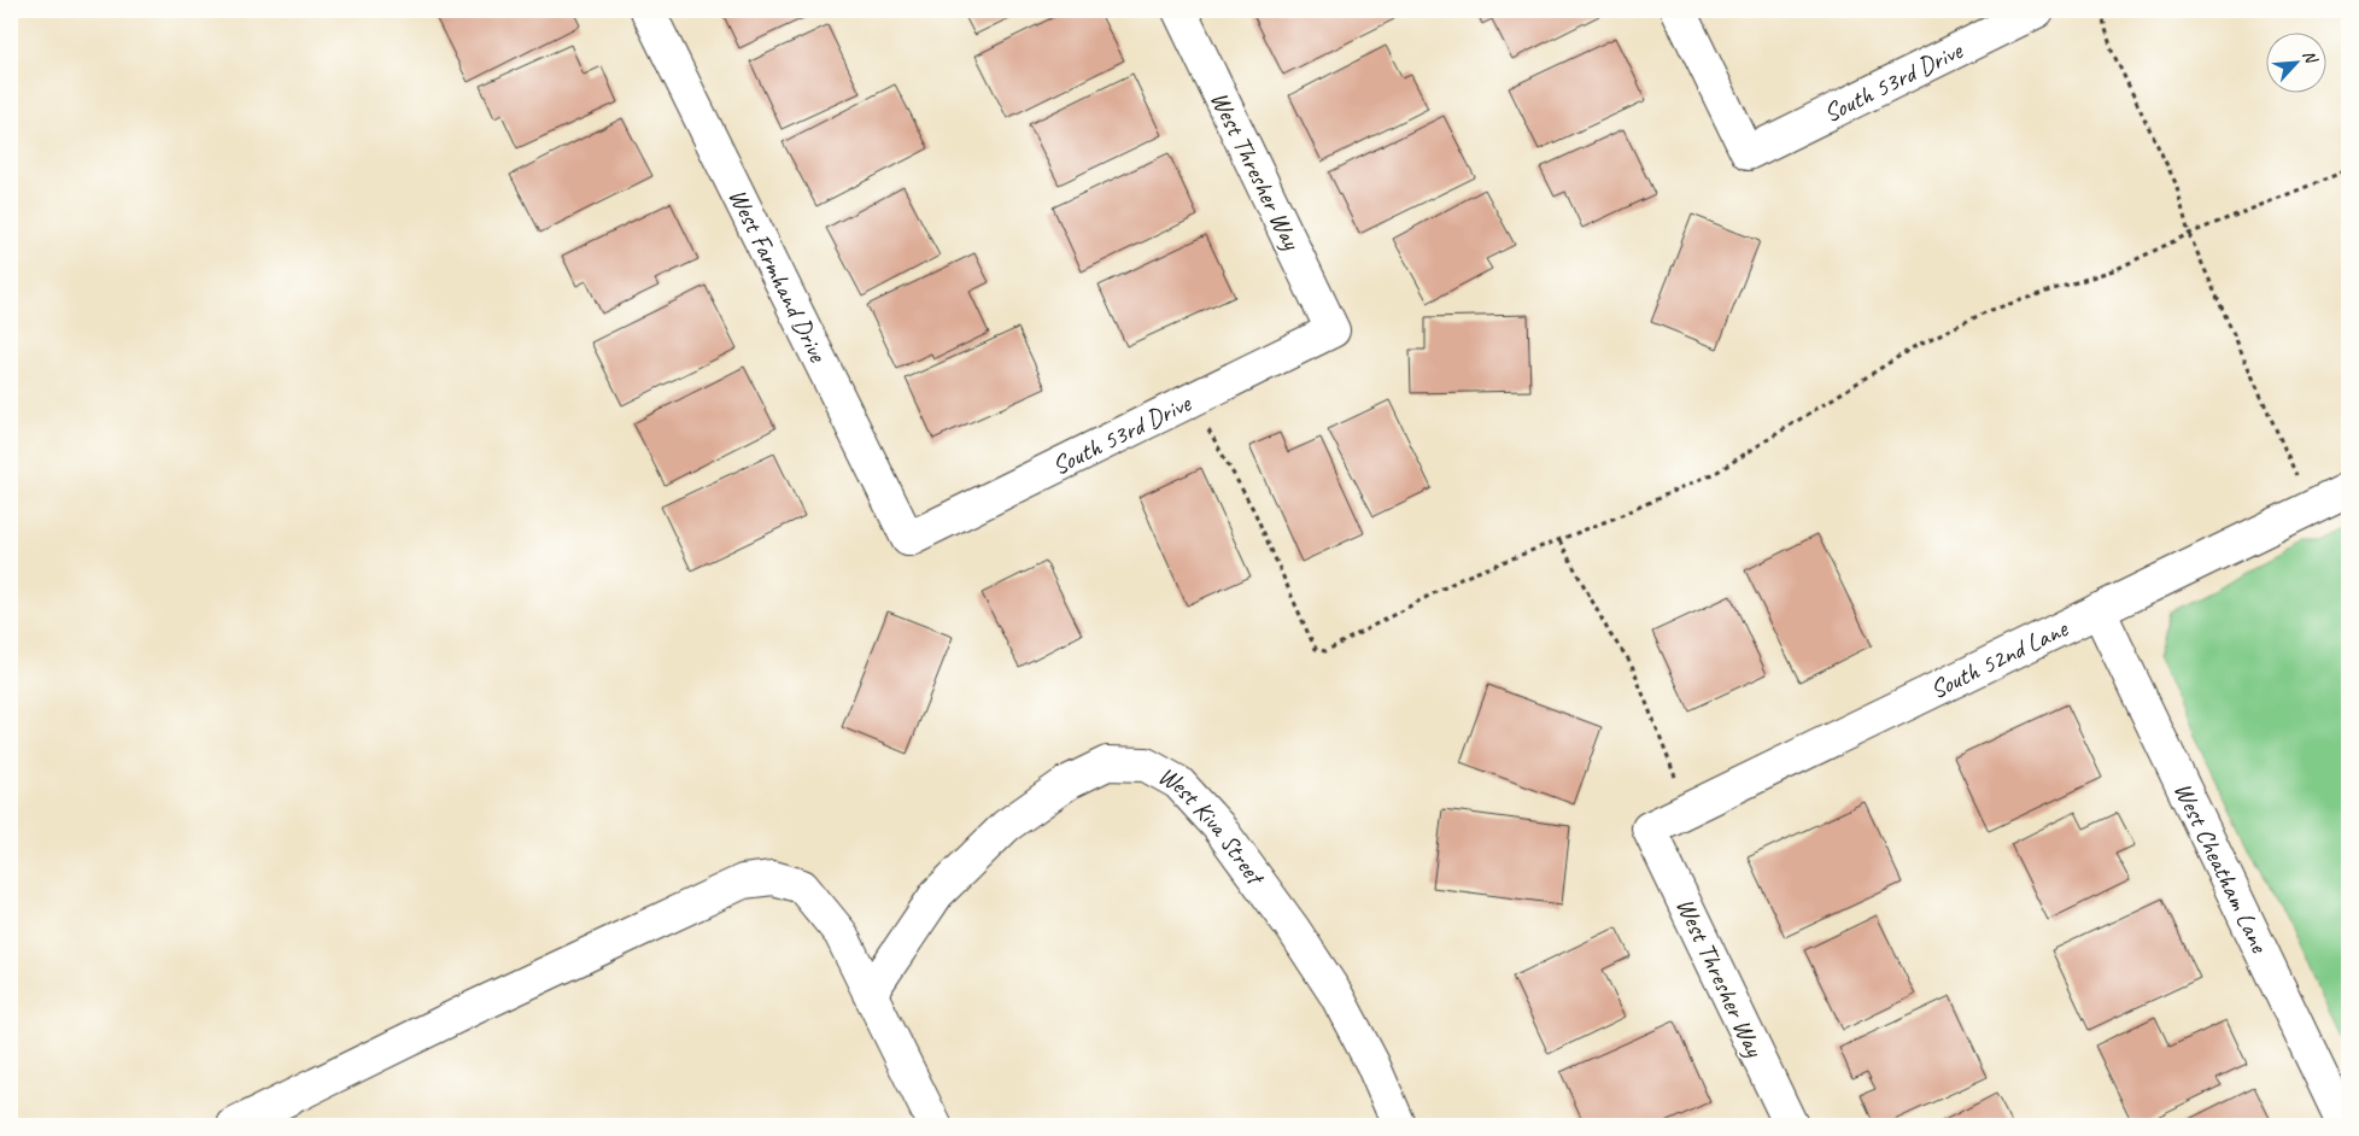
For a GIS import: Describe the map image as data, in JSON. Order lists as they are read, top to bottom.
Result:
{
  "streets": {
    "street": [
      "South 53rd Drive",
      "West Thresher Way",
      "West Farmhand Drive",
      "South 52nd Lane",
      "West Kiva Street",
      "West Cheatham Lane"
    ]
  },
  "crossings": [
    ["South 53rd Drive", "West Thresher Way"],
    ["South 53rd Drive", "West Farmhand Drive"],
    ["West Thresher Way", "South 52nd Lane"],
    ["South 52nd Lane", "West Cheatham Lane"]
  ],
  "north": "top right"
}
